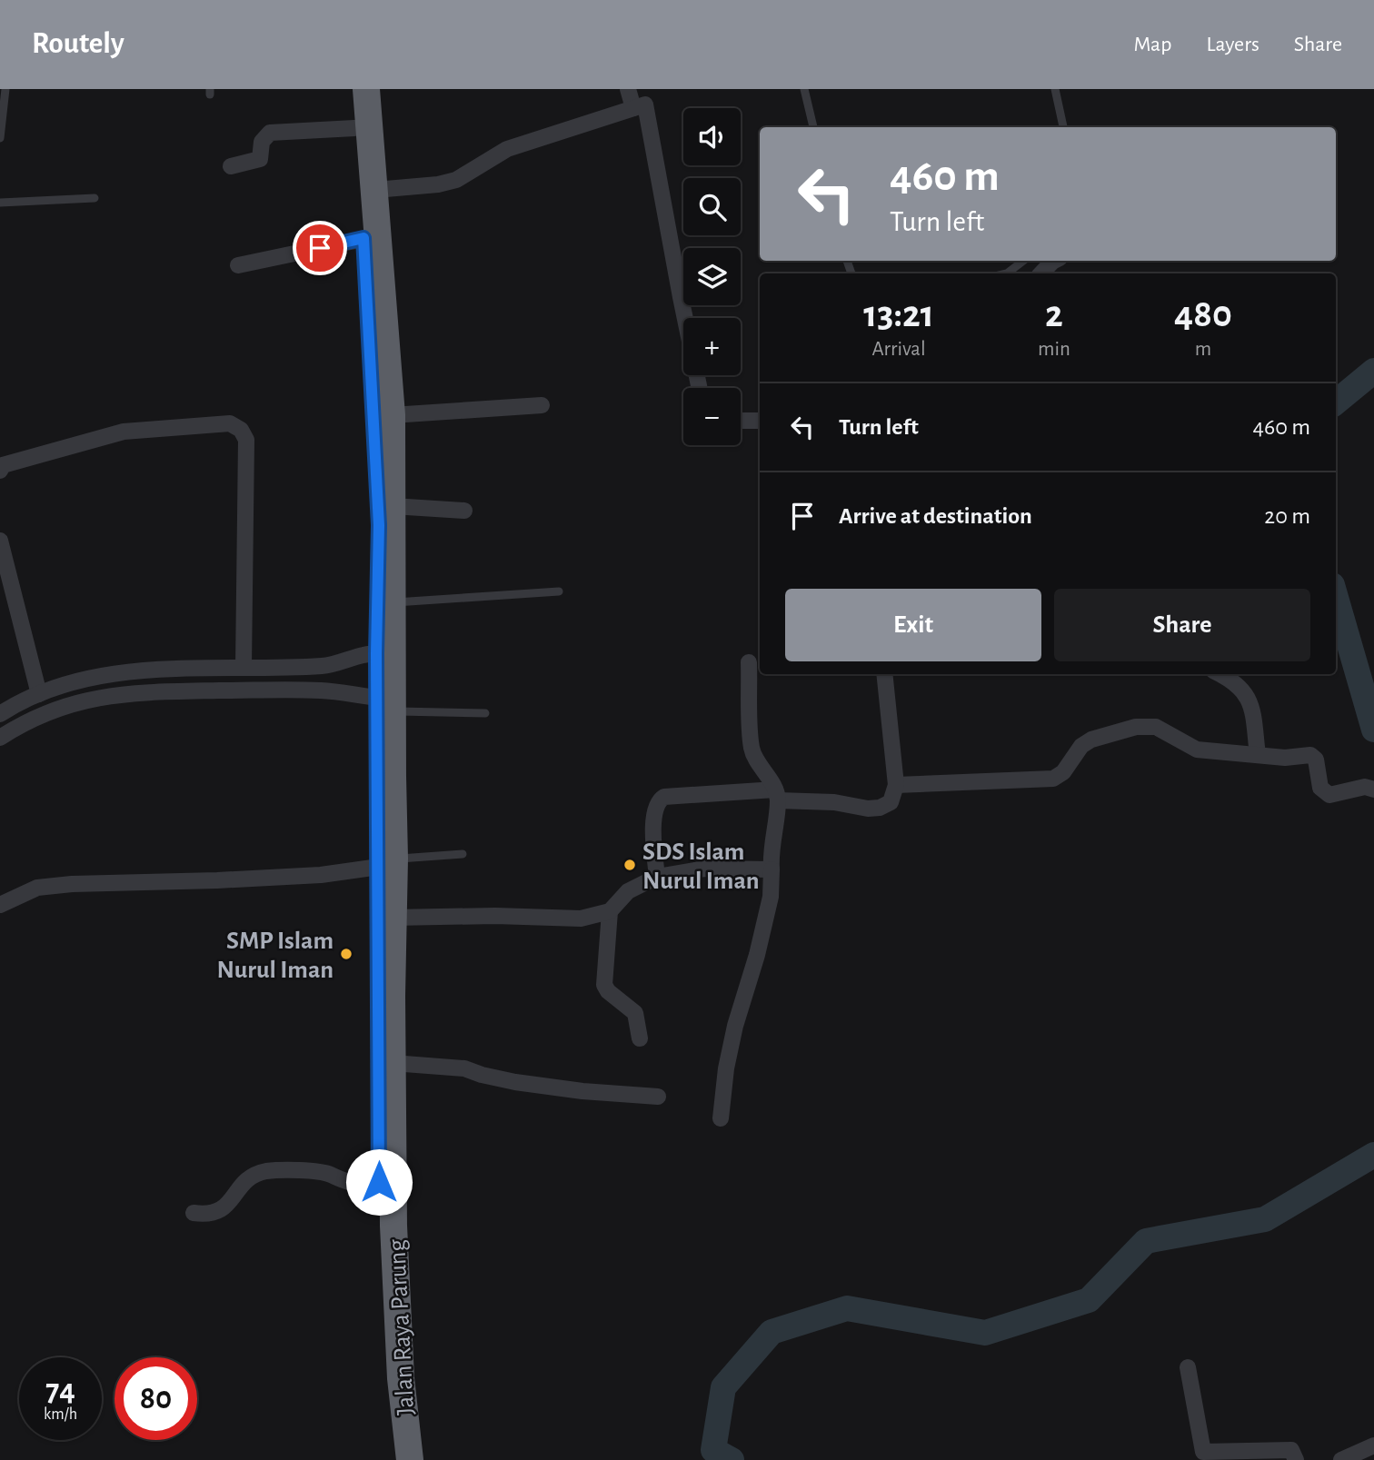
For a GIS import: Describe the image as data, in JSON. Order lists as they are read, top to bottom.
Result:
{
  "streets": {
    "highway": ["Jalan Raya Parung"]
  },
  "places": ["SDS Islam Nurul Iman", "SMP Islam Nurul Iman"],
  "page": {
    "header": "Routely",
    "nav": ["Map", "Layers", "Share"],
    "map_buttons": ["+", "−"],
    "turn": ["460 m", "Turn left"],
    "eta": [
      "13:21",
      "Arrival",
      "2",
      "min",
      "480",
      "m"
    ],
    "list": [
      {
        "name": "Turn left",
        "value": "460 m"
      },
      {
        "name": "Arrive at destination",
        "value": "20 m"
      }
    ],
    "buttons": ["Exit", "Share"],
    "speed": "74 km/h",
    "limit": "80"
  }
}
